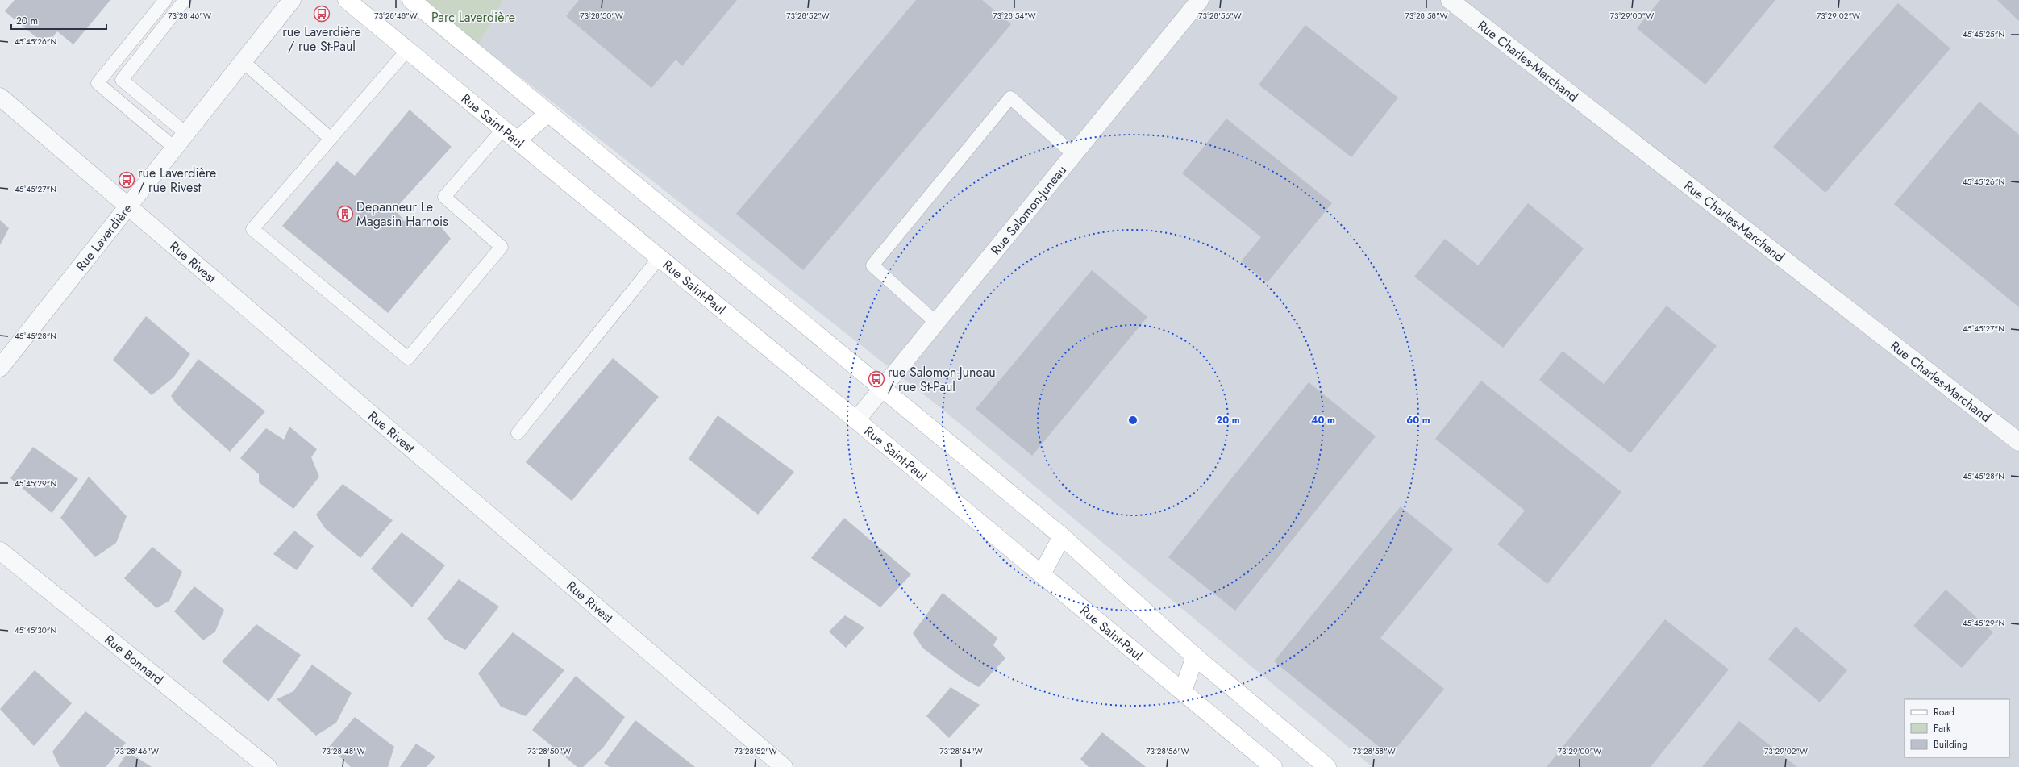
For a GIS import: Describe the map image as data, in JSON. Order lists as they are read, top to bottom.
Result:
{
  "streets": {
    "street": [
      "Rue Charles-Marchand",
      "Rue Saint-Paul",
      "Rue Salomon-Juneau",
      "Rue Laverdière",
      "Rue Rivest",
      "Rue Bonnard"
    ]
  },
  "crossings": [
    ["Rue Saint-Paul", "Rue Salomon-Juneau"],
    ["Rue Laverdière", "Rue Rivest"]
  ],
  "parks": ["Parc Laverdière"],
  "places": {
    "bus stop": ["rue Laverdière / rue St-Paul", "rue Laverdière / rue Rivest", "rue Salomon-Juneau / rue St-Paul"],
    "building": ["Depanneur Le Magasin Harnois"]
  },
  "legend": ["Road", "Park", "Building"],
  "scale_bar": "20 m",
  "coordinates": [
    "73°28'46\"W",
    "73°28'48\"W",
    "73°28'50\"W",
    "73°28'52\"W",
    "73°28'54\"W",
    "73°28'56\"W",
    "73°28'58\"W",
    "73°29'00\"W",
    "73°29'02\"W",
    "45°45'25\"N",
    "45°45'26\"N",
    "45°45'27\"N",
    "45°45'28\"N",
    "45°45'29\"N",
    "45°45'30\"N"
  ],
  "rings": ["20 m", "40 m", "60 m"]
}
